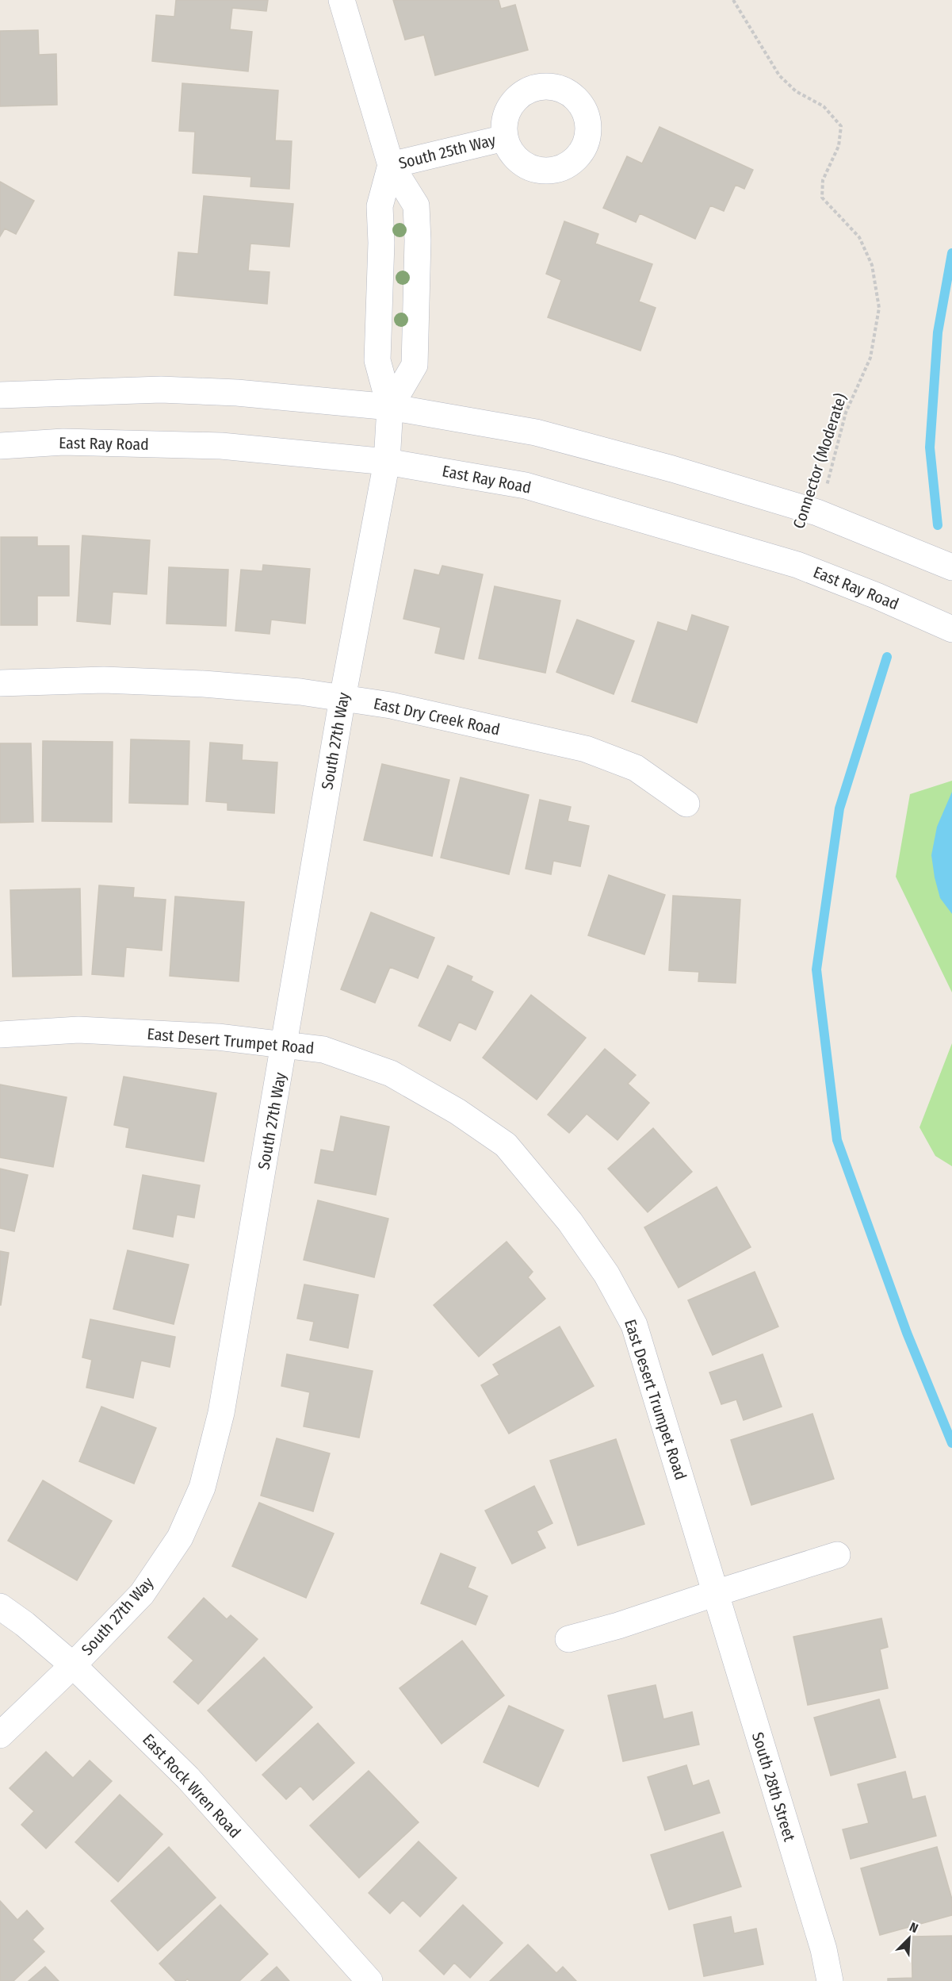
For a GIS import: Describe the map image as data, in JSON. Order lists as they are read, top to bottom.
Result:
{
  "streets": {
    "street": [
      "South 25th Way",
      "East Ray Road",
      "East Dry Creek Road",
      "South 27th Way",
      "East Desert Trumpet Road",
      "East Rock Wren Road",
      "South 28th Street"
    ],
    "path": ["Connector (Moderate)"]
  },
  "crossings": [
    ["East Ray Road", "South 27th Way"],
    ["East Dry Creek Road", "South 27th Way"],
    ["South 27th Way", "East Desert Trumpet Road"],
    ["South 27th Way", "East Rock Wren Road"],
    ["East Desert Trumpet Road", "South 28th Street"]
  ],
  "north": "top right"
}
